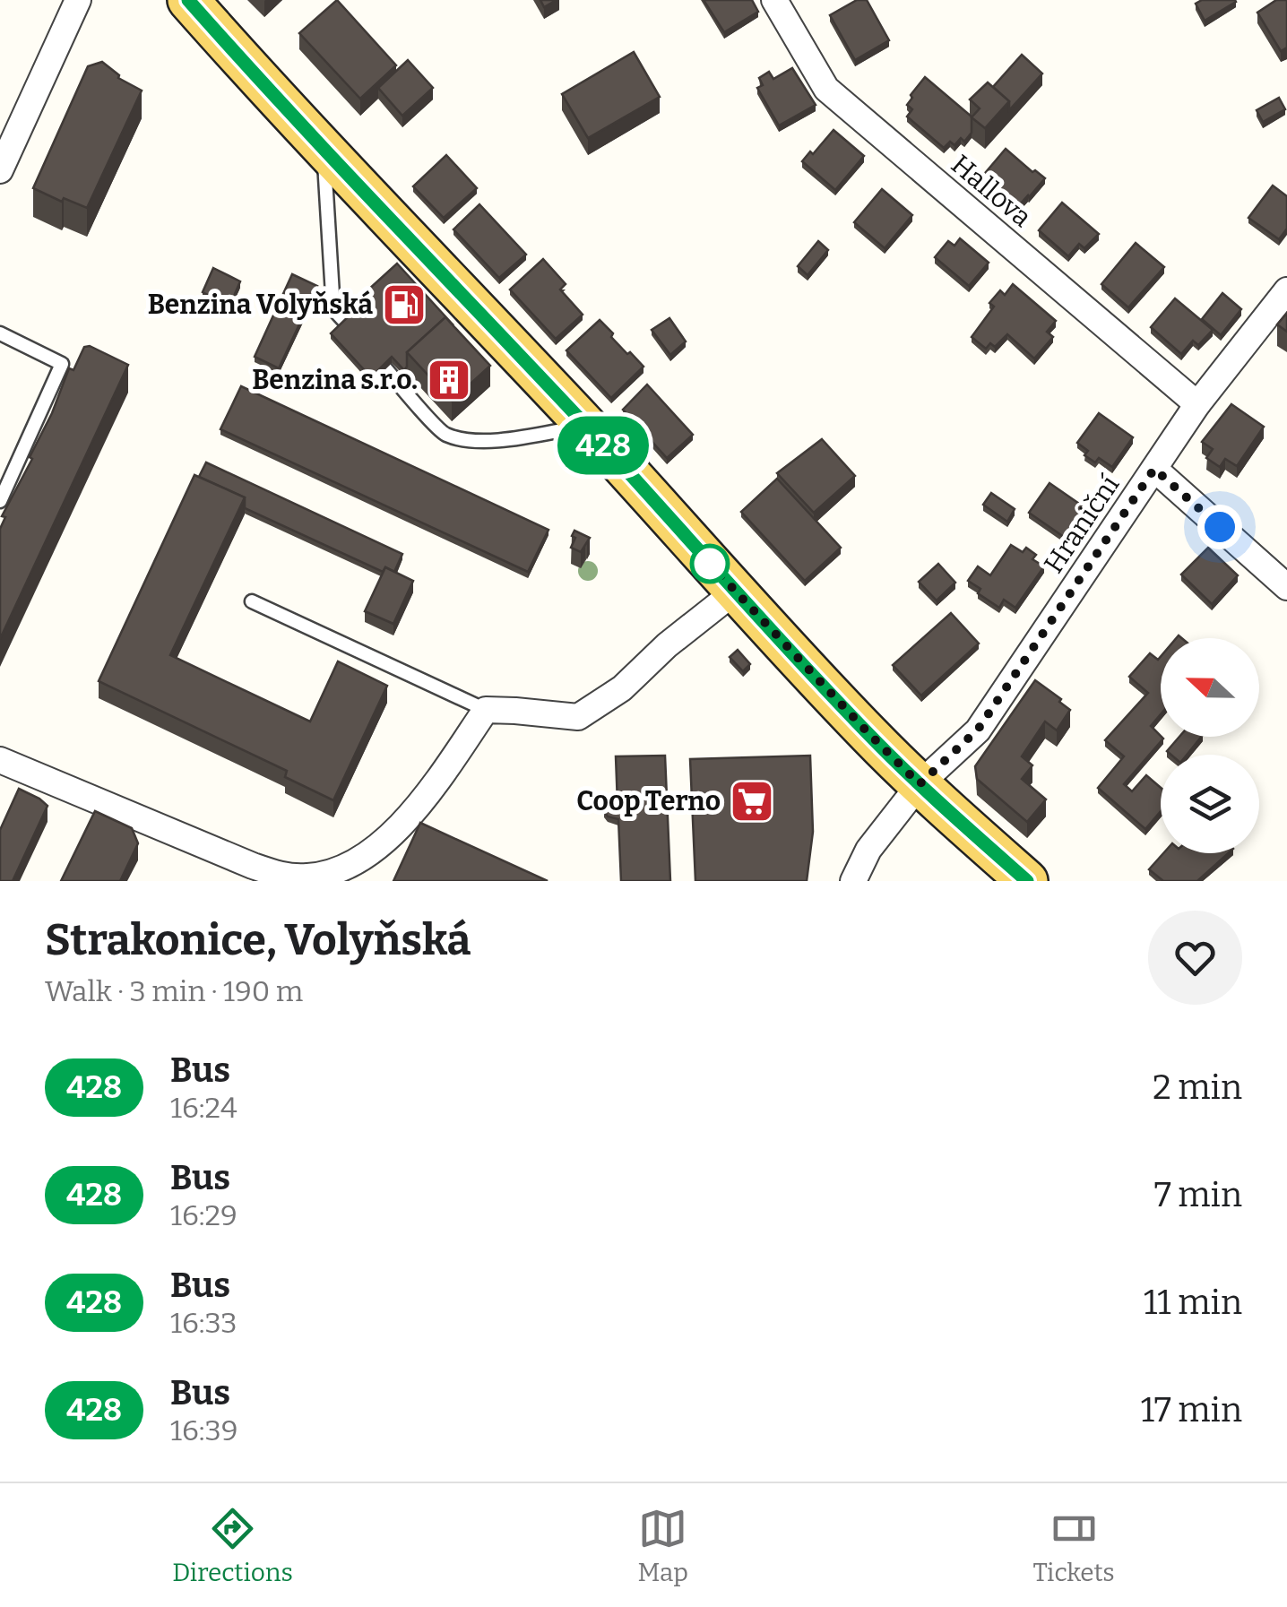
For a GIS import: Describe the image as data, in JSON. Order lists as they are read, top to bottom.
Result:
{
  "streets": {
    "street": ["Hallova", "Hraniční"]
  },
  "crossings": [
    ["Hallova", "Hraniční"]
  ],
  "places": {
    "fuel station": ["Benzina Volyňská"],
    "building": ["Benzina s.r.o."],
    "supermarket": ["Coop Terno"]
  },
  "lines": ["bus line 428"],
  "north": "left",
  "page": {
    "on_map": "428",
    "heading": ["Strakonice, Volyňská", "Walk · 3 min · 190 m"],
    "list": [
      {
        "mark": "428",
        "name": "Bus",
        "note": "16:24",
        "value": "2 min"
      },
      {
        "mark": "428",
        "name": "Bus",
        "note": "16:29",
        "value": "7 min"
      },
      {
        "mark": "428",
        "name": "Bus",
        "note": "16:33",
        "value": "11 min"
      },
      {
        "mark": "428",
        "name": "Bus",
        "note": "16:39",
        "value": "17 min"
      }
    ],
    "tabs": ["Directions", "Map", "Tickets"]
  }
}
